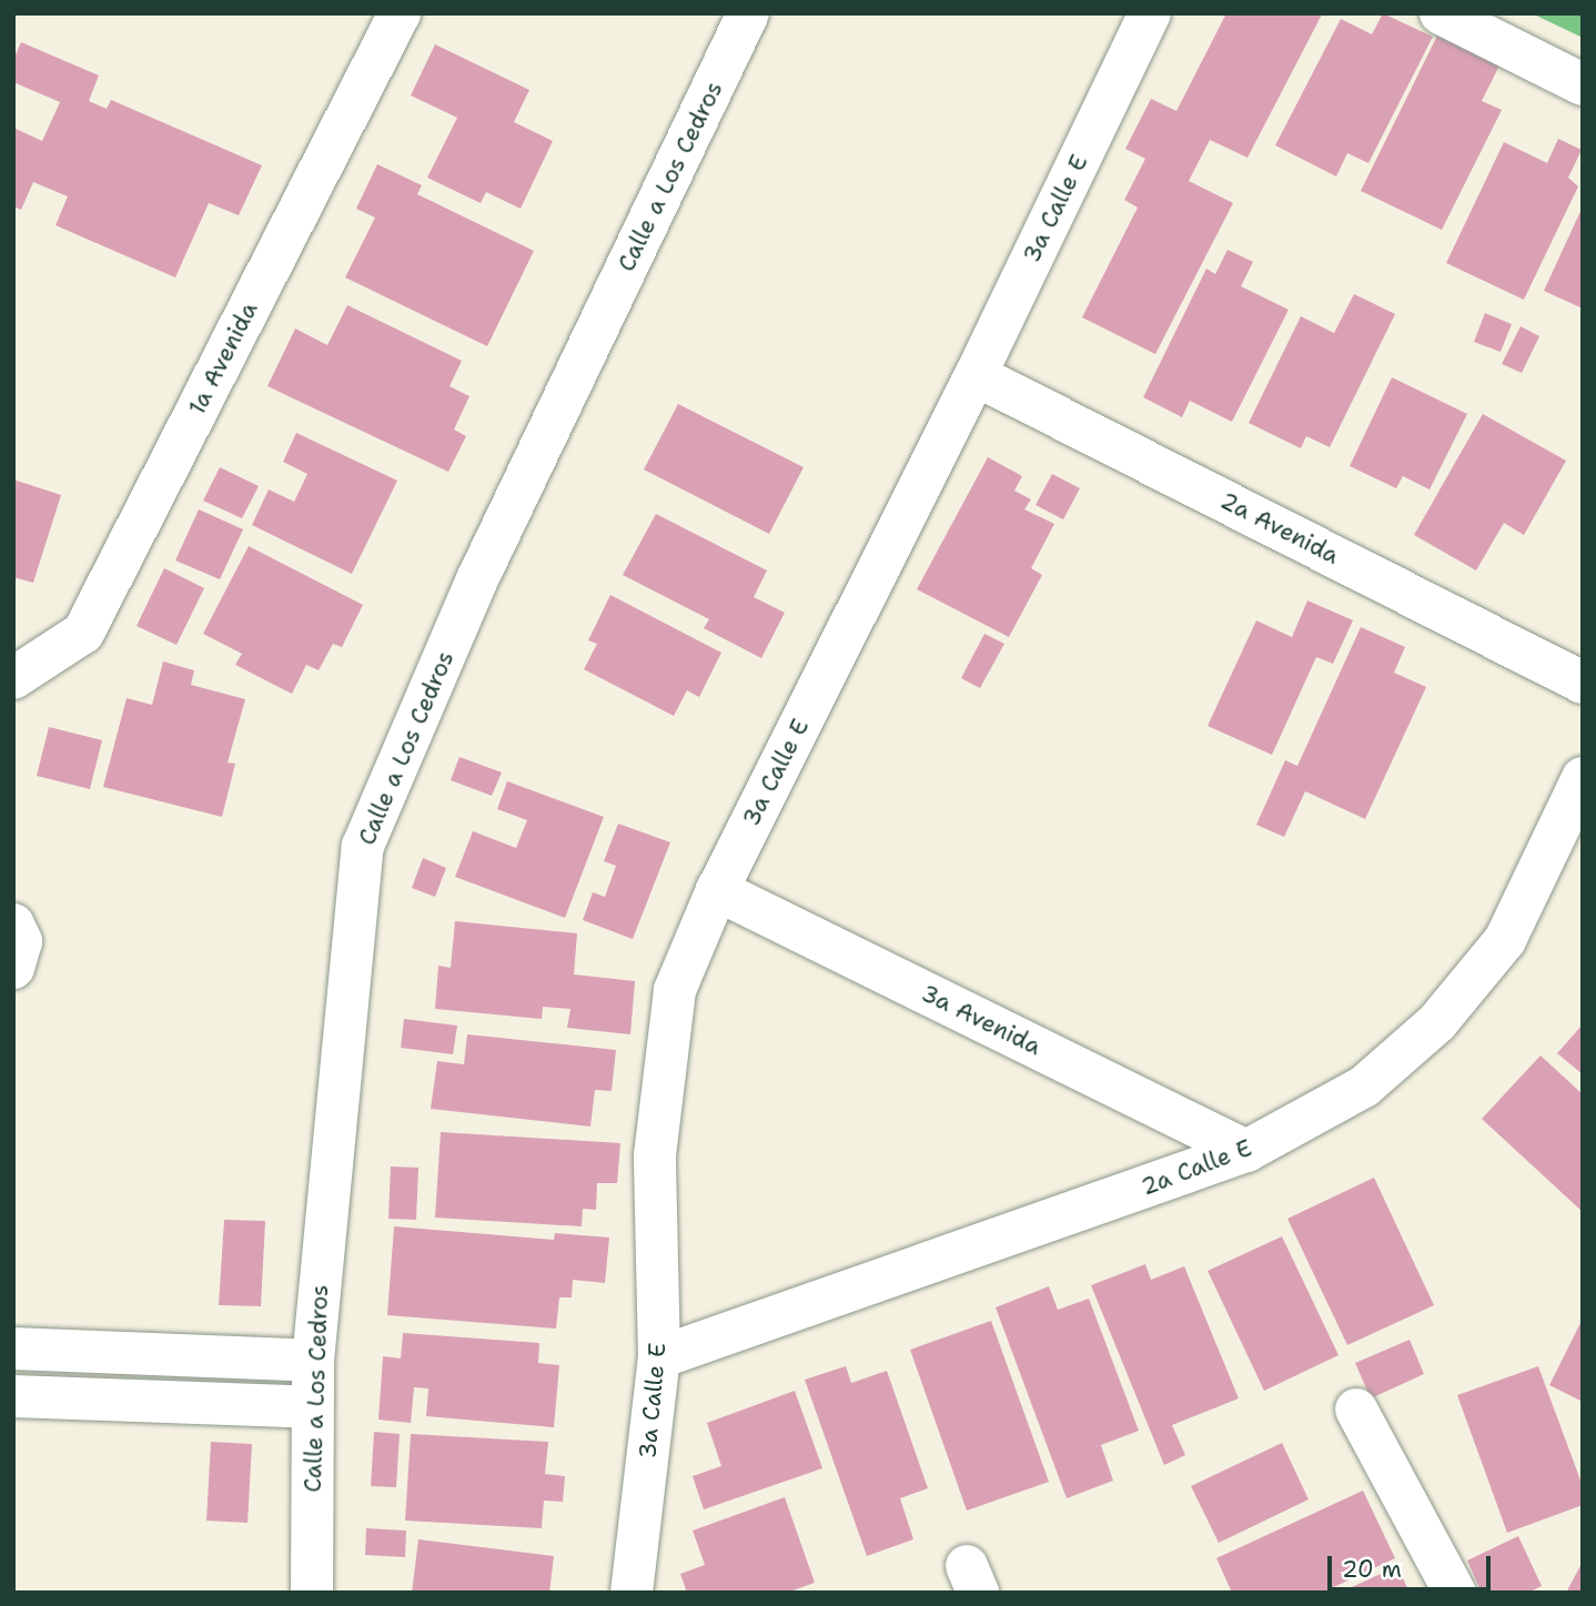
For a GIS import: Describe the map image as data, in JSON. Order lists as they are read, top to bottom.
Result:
{
  "streets": {
    "street": [
      "Calle a Los Cedros",
      "3a Calle E",
      "1a Avenida",
      "2a Avenida",
      "3a Avenida",
      "2a Calle E"
    ]
  },
  "crossings": [
    ["3a Calle E", "2a Avenida"],
    ["3a Calle E", "3a Avenida"],
    ["3a Calle E", "2a Calle E"],
    ["3a Avenida", "2a Calle E"]
  ],
  "scale_bar": "20 m"
}
